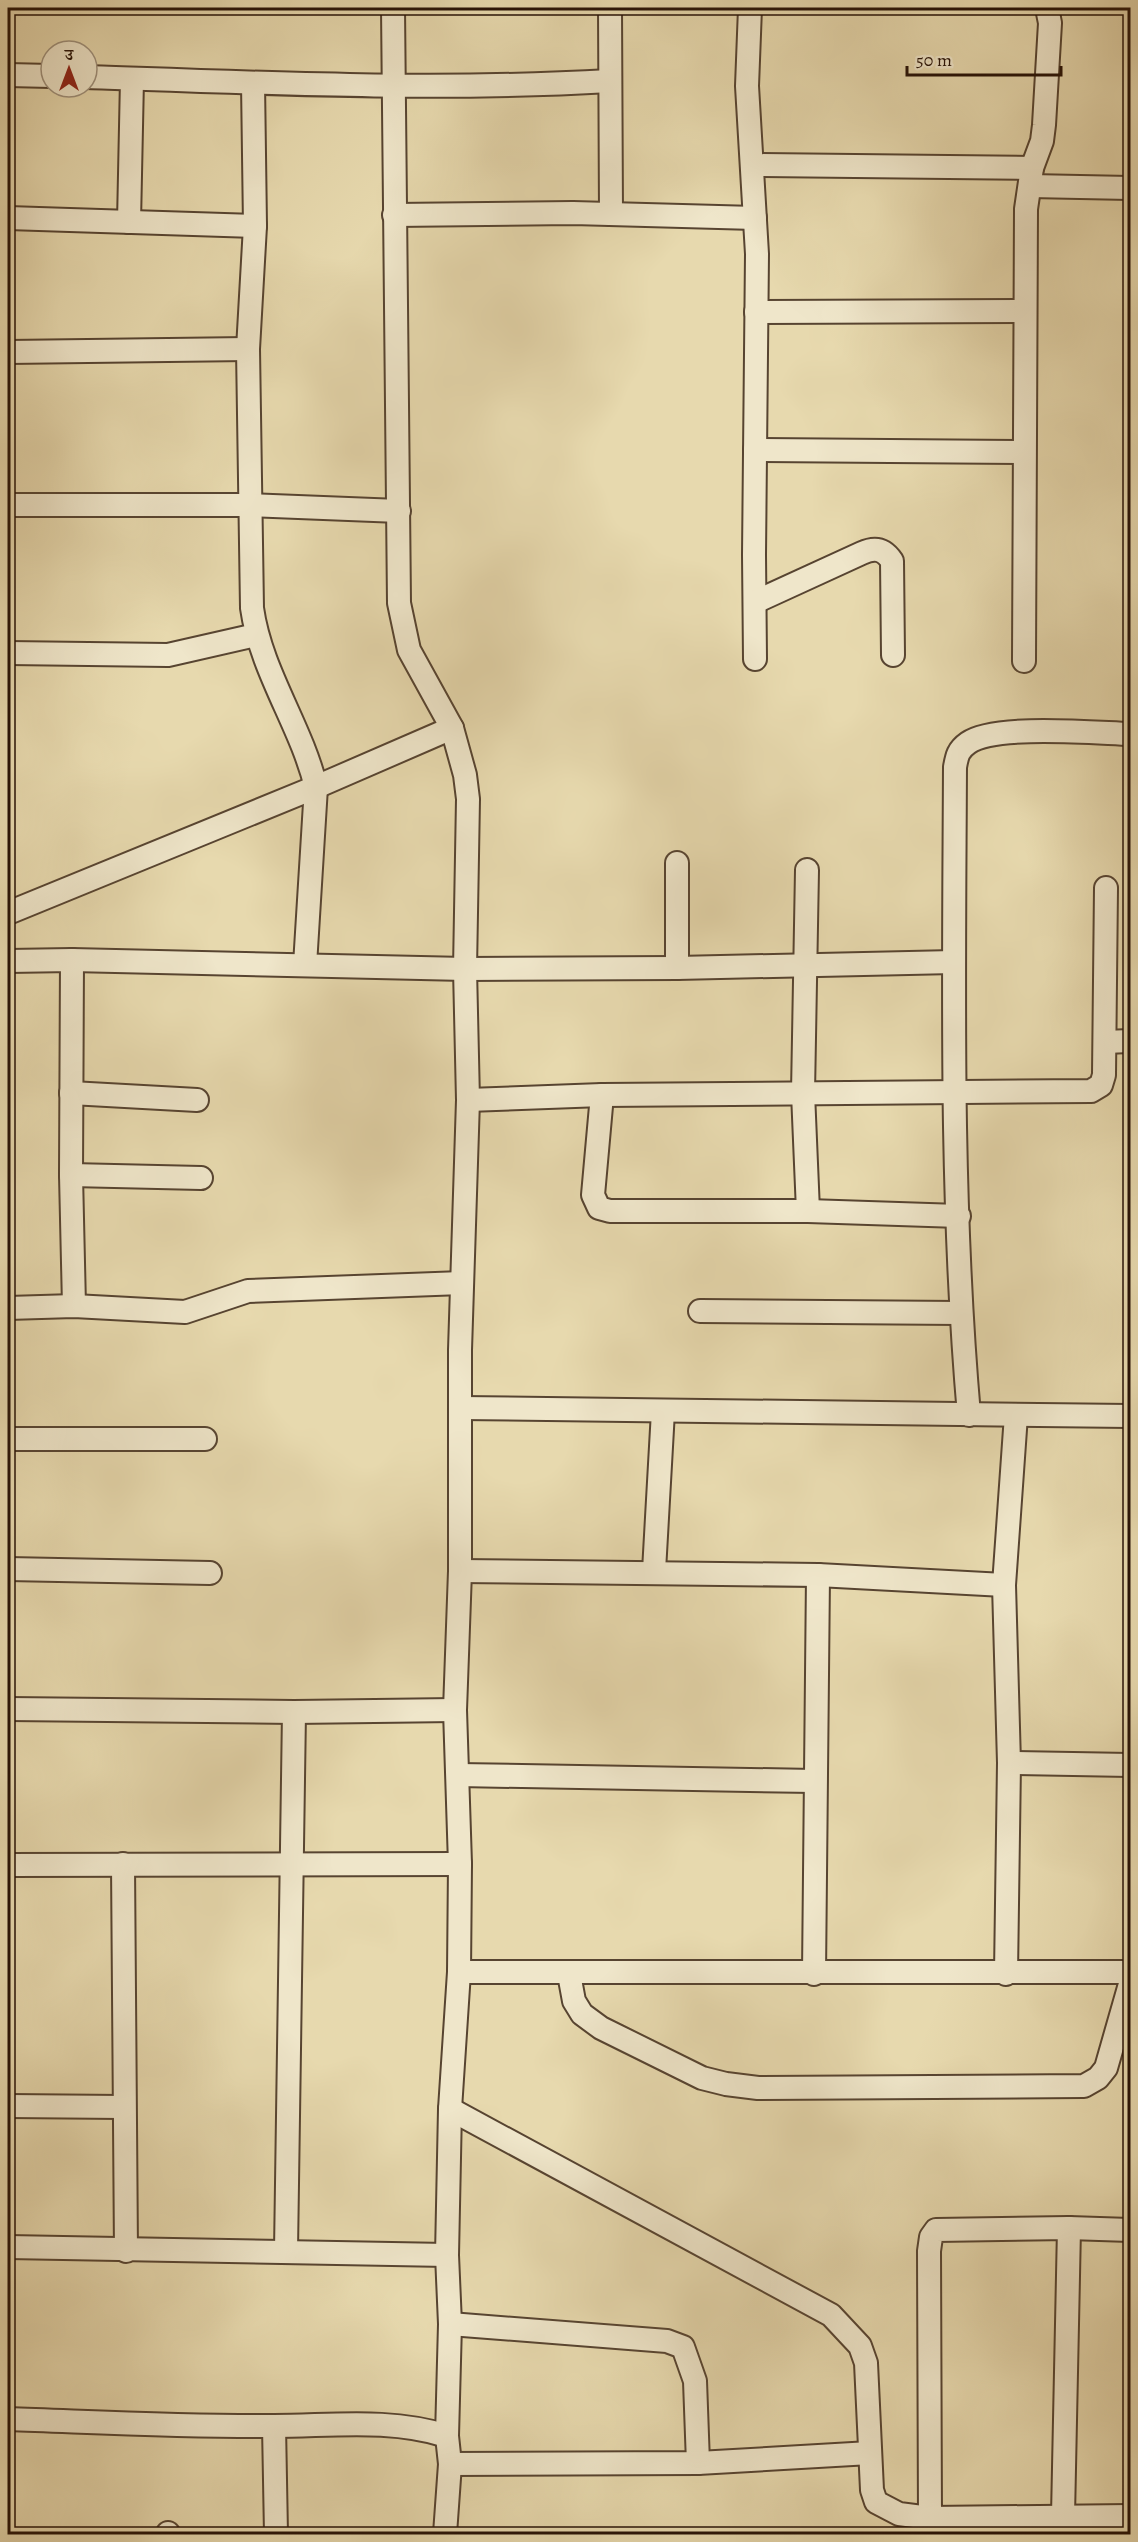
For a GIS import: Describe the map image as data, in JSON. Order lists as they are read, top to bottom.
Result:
{
  "scale_bar": "50 m",
  "north": "top"
}
